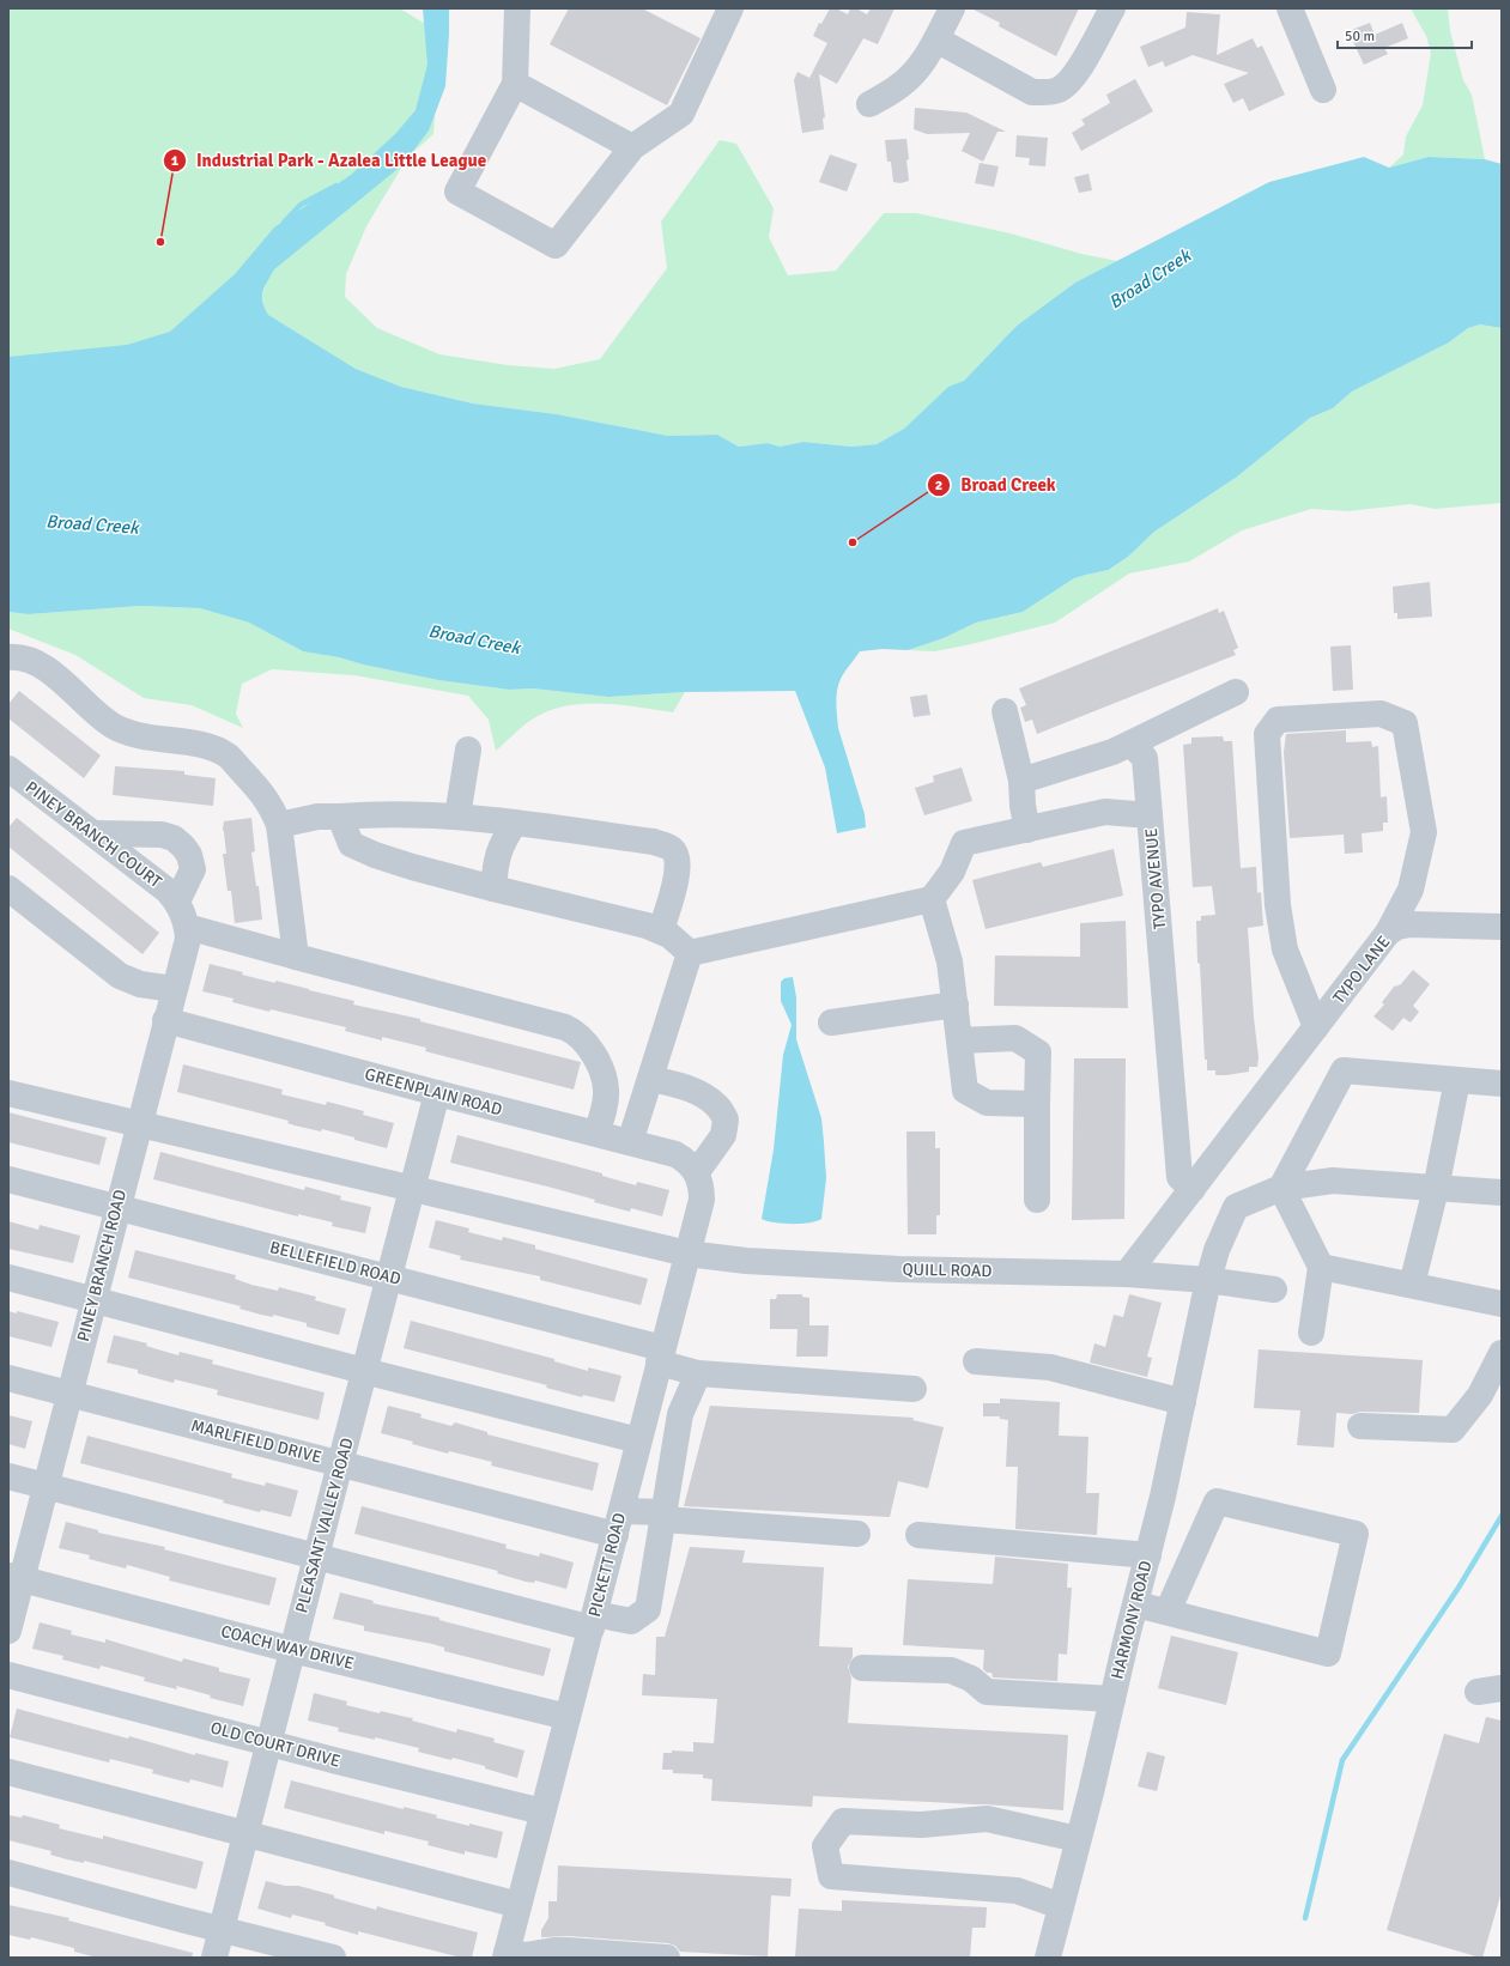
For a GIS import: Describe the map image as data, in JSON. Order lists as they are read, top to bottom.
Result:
{
  "streets": {
    "street": [
      "PINEY BRANCH COURT",
      "TYPO AVENUE",
      "TYPO LANE",
      "GREENPLAIN ROAD",
      "BELLEFIELD ROAD",
      "PINEY BRANCH ROAD",
      "QUILL ROAD",
      "MARLFIELD DRIVE",
      "PLEASANT VALLEY ROAD",
      "PICKETT ROAD",
      "HARMONY ROAD",
      "COACH WAY DRIVE",
      "OLD COURT DRIVE"
    ]
  },
  "crossings": [
    ["PINEY BRANCH COURT", "PINEY BRANCH ROAD"],
    ["GREENPLAIN ROAD", "PINEY BRANCH ROAD"],
    ["GREENPLAIN ROAD", "PLEASANT VALLEY ROAD"],
    ["GREENPLAIN ROAD", "PICKETT ROAD"],
    ["BELLEFIELD ROAD", "PINEY BRANCH ROAD"],
    ["BELLEFIELD ROAD", "PLEASANT VALLEY ROAD"],
    ["BELLEFIELD ROAD", "PICKETT ROAD"],
    ["PINEY BRANCH ROAD", "QUILL ROAD"],
    ["PINEY BRANCH ROAD", "MARLFIELD DRIVE"],
    ["PINEY BRANCH ROAD", "COACH WAY DRIVE"],
    ["QUILL ROAD", "PLEASANT VALLEY ROAD"],
    ["QUILL ROAD", "PICKETT ROAD"],
    ["QUILL ROAD", "HARMONY ROAD"],
    ["MARLFIELD DRIVE", "PLEASANT VALLEY ROAD"],
    ["MARLFIELD DRIVE", "PICKETT ROAD"],
    ["PLEASANT VALLEY ROAD", "COACH WAY DRIVE"],
    ["PLEASANT VALLEY ROAD", "OLD COURT DRIVE"],
    ["PICKETT ROAD", "COACH WAY DRIVE"],
    ["PICKETT ROAD", "OLD COURT DRIVE"]
  ],
  "water": ["Broad Creek"],
  "places": ["Industrial Park - Azalea Little League", "Broad Creek"],
  "scale_bar": "50 m"
}
